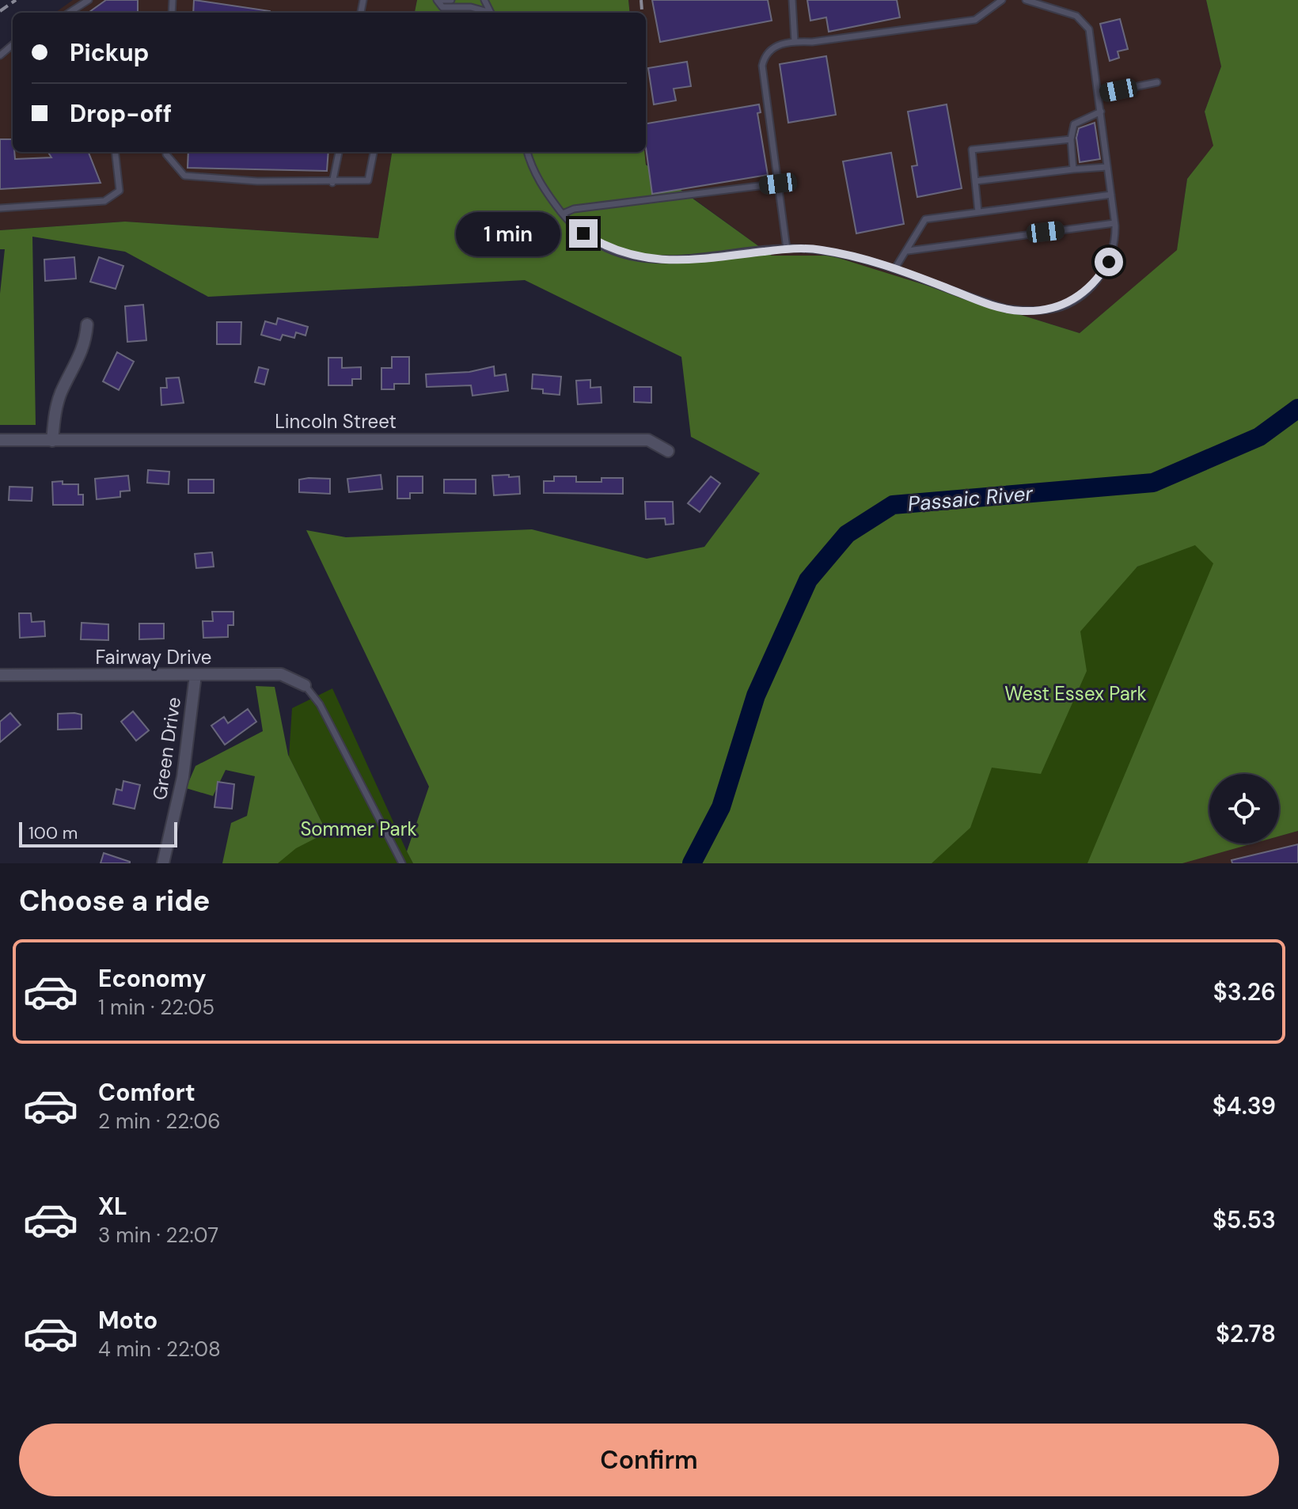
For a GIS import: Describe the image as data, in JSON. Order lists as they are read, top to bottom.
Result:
{
  "streets": {
    "street": ["Lincoln Street", "Fairway Drive", "Green Drive"]
  },
  "crossings": [
    ["Fairway Drive", "Green Drive"]
  ],
  "water": ["Passaic River"],
  "parks": ["West Essex Park", "Sommer Park"],
  "scale_bar": "100 m",
  "page": {
    "banner": ["Pickup", "Drop-off"],
    "bubble": "1 min",
    "scale": "100 m",
    "heading": "Choose a ride",
    "list": [
      {
        "name": "Economy",
        "note": "1 min · 22:05",
        "value": "$3.26"
      },
      {
        "name": "Comfort",
        "note": "2 min · 22:06",
        "value": "$4.39"
      },
      {
        "name": "XL",
        "note": "3 min · 22:07",
        "value": "$5.53"
      },
      {
        "name": "Moto",
        "note": "4 min · 22:08",
        "value": "$2.78"
      }
    ],
    "buttons": "Confirm"
  }
}
